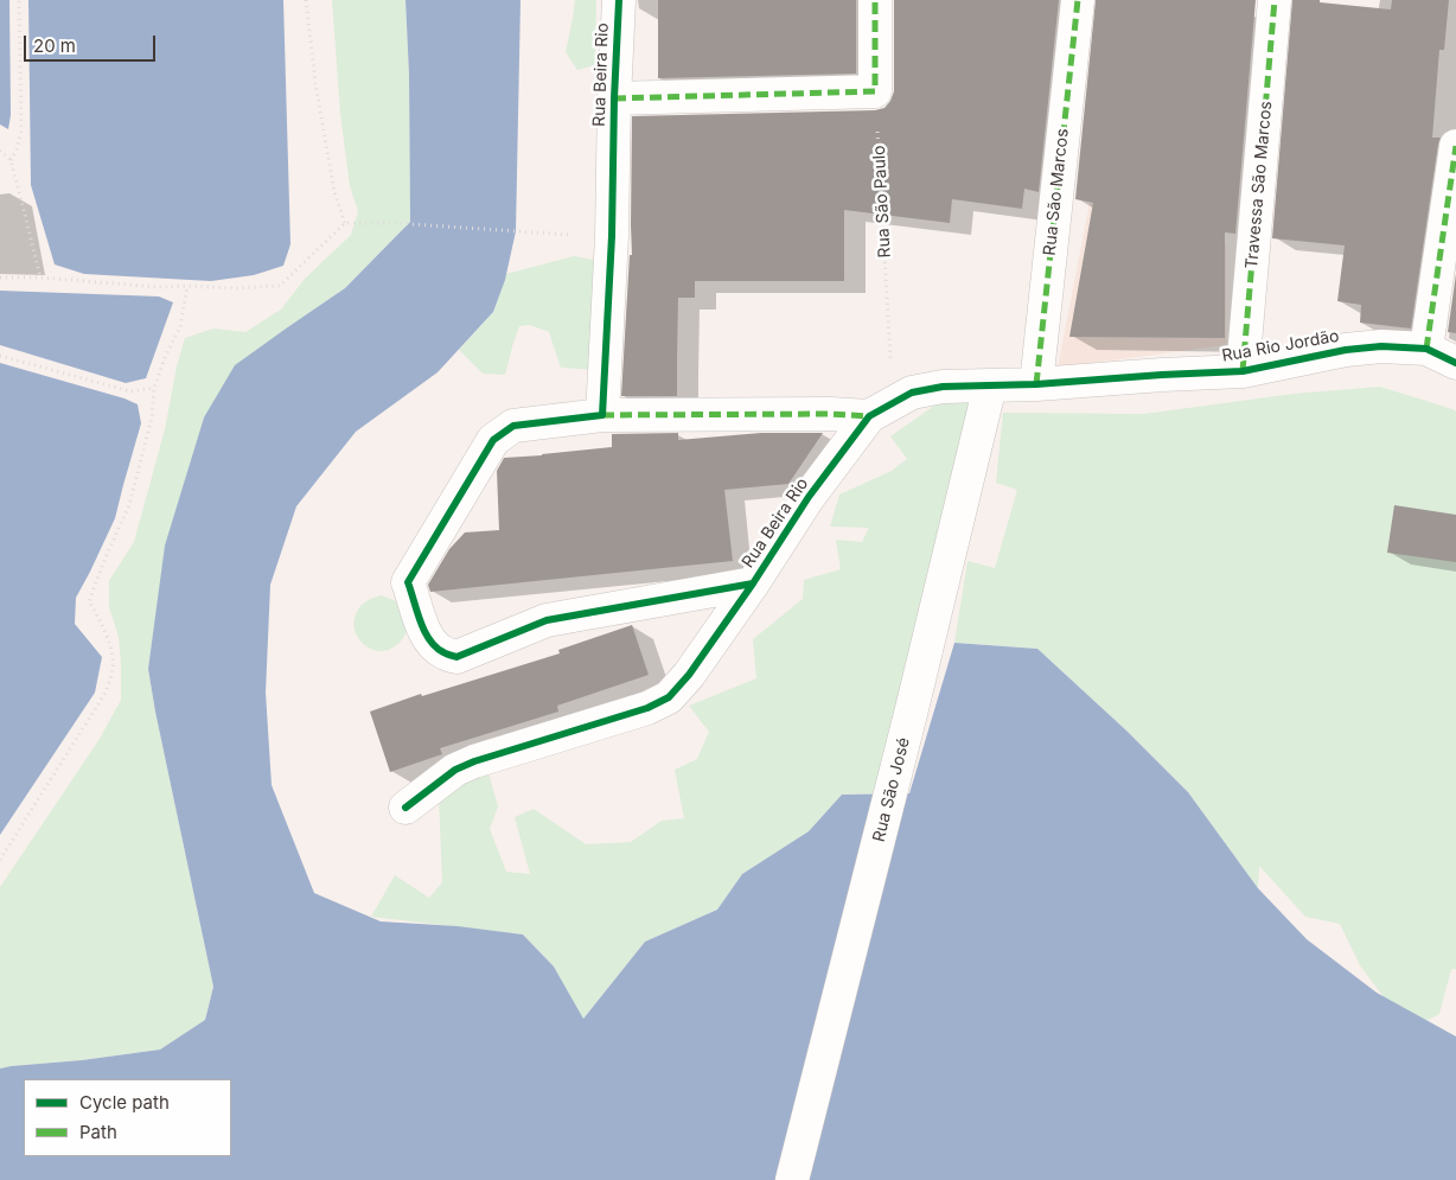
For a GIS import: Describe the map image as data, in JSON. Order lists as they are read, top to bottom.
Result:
{
  "streets": {
    "street": [
      "Rua Beira Rio",
      "Travessa São Marcos",
      "Rua São Marcos",
      "Rua Rio Jordão",
      "Rua São José"
    ],
    "path": ["Rua São Paulo"]
  },
  "crossings": [
    ["Rua Beira Rio", "Rua São Marcos"],
    ["Rua Beira Rio", "Rua São Paulo"],
    ["Rua Beira Rio", "Rua Rio Jordão"],
    ["Rua Beira Rio", "Rua São José"],
    ["Travessa São Marcos", "Rua Rio Jordão"],
    ["Rua São Marcos", "Rua Rio Jordão"]
  ],
  "legend": ["Cycle path", "Path"],
  "scale_bar": "20 m"
}
